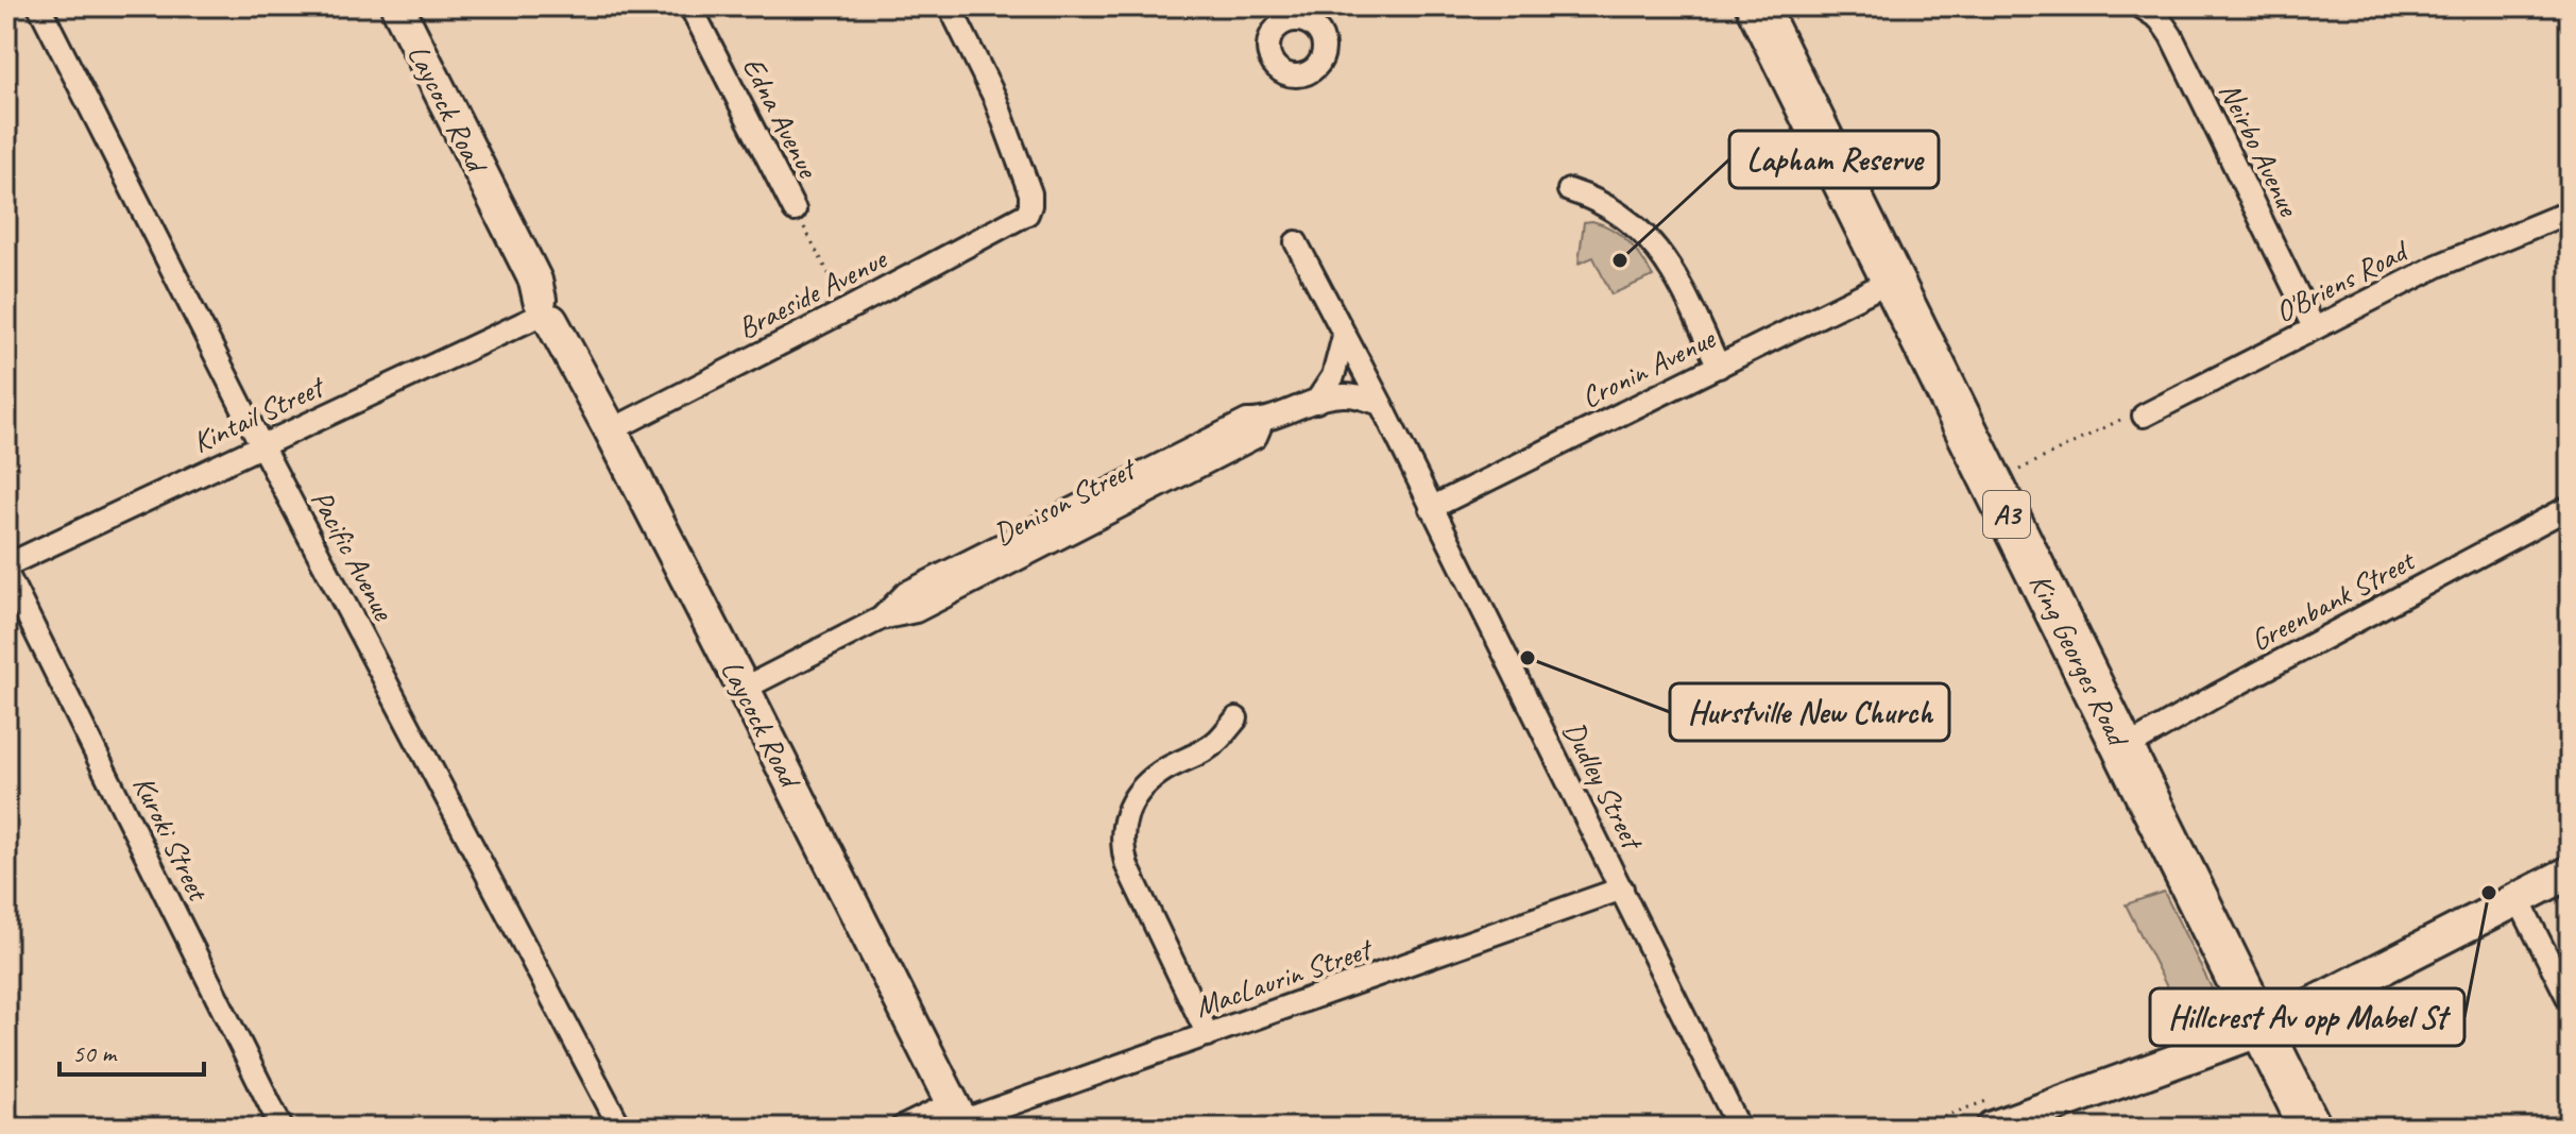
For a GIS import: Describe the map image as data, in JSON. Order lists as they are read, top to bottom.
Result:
{
  "streets": {
    "highway": ["A3", "King Georges Road"],
    "street": [
      "Laycock Road",
      "Edna Avenue",
      "Neirbo Avenue",
      "O'Briens Road",
      "Braeside Avenue",
      "Cronin Avenue",
      "Kintail Street",
      "Denison Street",
      "Pacific Avenue",
      "Greenbank Street",
      "Dudley Street",
      "Kuroki Street",
      "MacLaurin Street"
    ]
  },
  "crossings": [
    ["Laycock Road", "Braeside Avenue"],
    ["Laycock Road", "Kintail Street"],
    ["Laycock Road", "Denison Street"],
    ["Laycock Road", "MacLaurin Street"],
    ["Neirbo Avenue", "O'Briens Road"],
    ["Cronin Avenue", "King Georges Road"],
    ["Cronin Avenue", "Dudley Street"],
    ["Kintail Street", "Pacific Avenue"],
    ["Denison Street", "Dudley Street"],
    ["Greenbank Street", "King Georges Road"],
    ["Dudley Street", "MacLaurin Street"]
  ],
  "places": ["Lapham Reserve", "Hurstville New Church", "Hillcrest Av opp Mabel St"],
  "scale_bar": "50 m"
}
